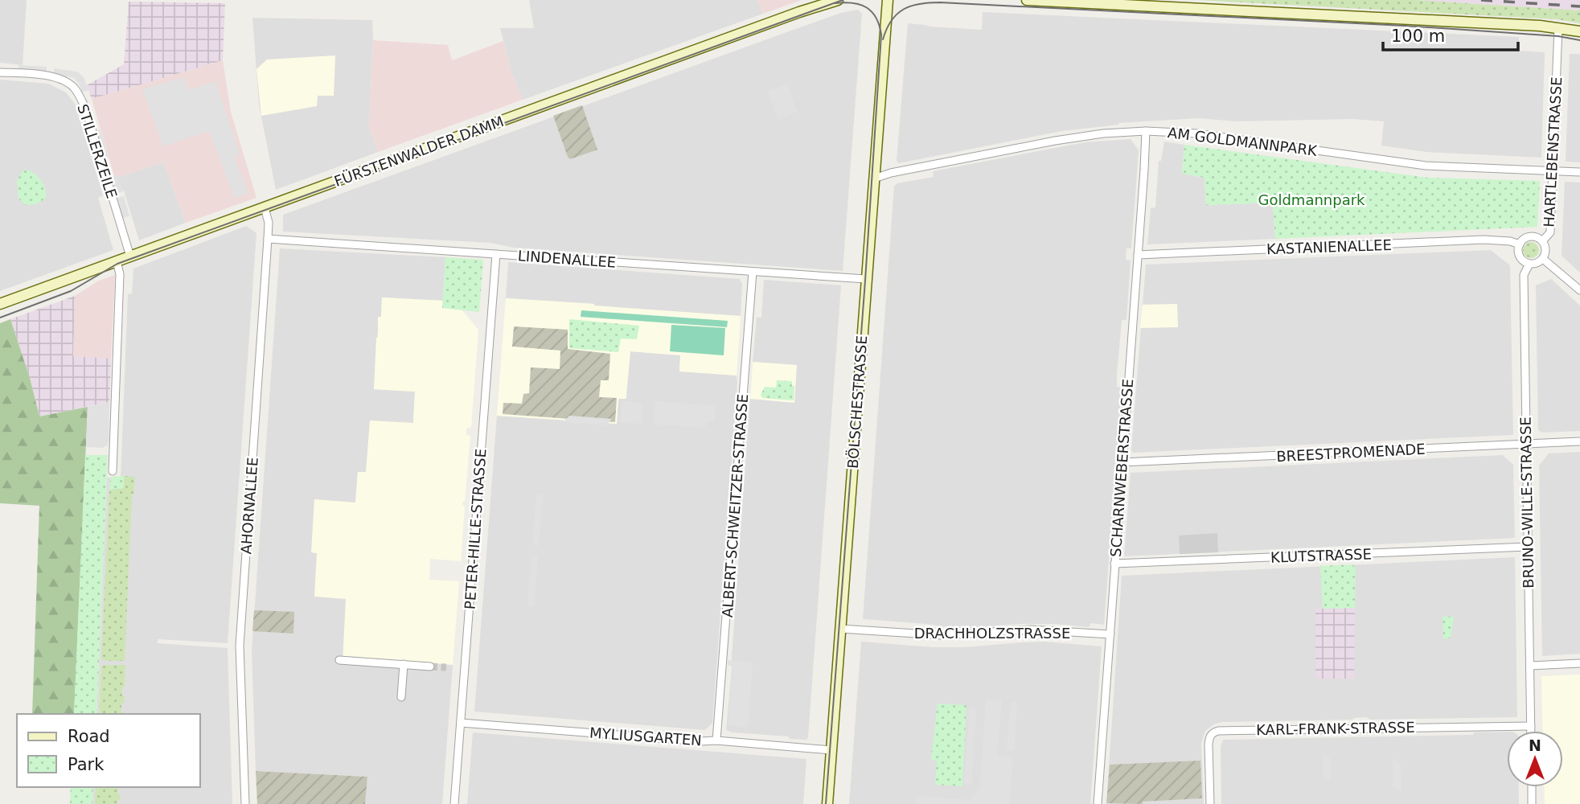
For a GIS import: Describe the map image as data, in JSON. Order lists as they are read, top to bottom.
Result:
{
  "streets": {
    "main road": ["FÜRSTENWALDER DAMM", "BÖLSCHESTRASSE"],
    "street": [
      "AM GOLDMANNPARK",
      "STILLERZEILE",
      "HARTLEBENSTRASSE",
      "KASTANIENALLEE",
      "LINDENALLEE",
      "BREESTPROMENADE",
      "SCHARNWEBERSTRASSE",
      "BRUNO-WILLE-STRASSE",
      "AHORNALLEE",
      "ALBERT-SCHWEITZER-STRASSE",
      "PETER-HILLE-STRASSE",
      "KLUTSTRASSE",
      "DRACHHOLZSTRASSE",
      "KARL-FRANK-STRASSE",
      "MYLIUSGARTEN"
    ]
  },
  "crossings": [
    ["AM GOLDMANNPARK", "HARTLEBENSTRASSE"],
    ["AM GOLDMANNPARK", "BÖLSCHESTRASSE"],
    ["AM GOLDMANNPARK", "SCHARNWEBERSTRASSE"],
    ["STILLERZEILE", "FÜRSTENWALDER DAMM"],
    ["FÜRSTENWALDER DAMM", "AHORNALLEE"],
    ["HARTLEBENSTRASSE", "KASTANIENALLEE"],
    ["HARTLEBENSTRASSE", "BRUNO-WILLE-STRASSE"],
    ["KASTANIENALLEE", "SCHARNWEBERSTRASSE"],
    ["KASTANIENALLEE", "BRUNO-WILLE-STRASSE"],
    ["LINDENALLEE", "BÖLSCHESTRASSE"],
    ["LINDENALLEE", "AHORNALLEE"],
    ["LINDENALLEE", "ALBERT-SCHWEITZER-STRASSE"],
    ["LINDENALLEE", "PETER-HILLE-STRASSE"],
    ["BÖLSCHESTRASSE", "DRACHHOLZSTRASSE"],
    ["BÖLSCHESTRASSE", "MYLIUSGARTEN"],
    ["BREESTPROMENADE", "SCHARNWEBERSTRASSE"],
    ["BREESTPROMENADE", "BRUNO-WILLE-STRASSE"],
    ["SCHARNWEBERSTRASSE", "KLUTSTRASSE"],
    ["SCHARNWEBERSTRASSE", "DRACHHOLZSTRASSE"],
    ["BRUNO-WILLE-STRASSE", "KLUTSTRASSE"],
    ["BRUNO-WILLE-STRASSE", "KARL-FRANK-STRASSE"],
    ["ALBERT-SCHWEITZER-STRASSE", "MYLIUSGARTEN"],
    ["PETER-HILLE-STRASSE", "MYLIUSGARTEN"]
  ],
  "parks": ["Goldmannpark"],
  "legend": ["Road", "Park"],
  "scale_bar": "100 m",
  "north": "top"
}
